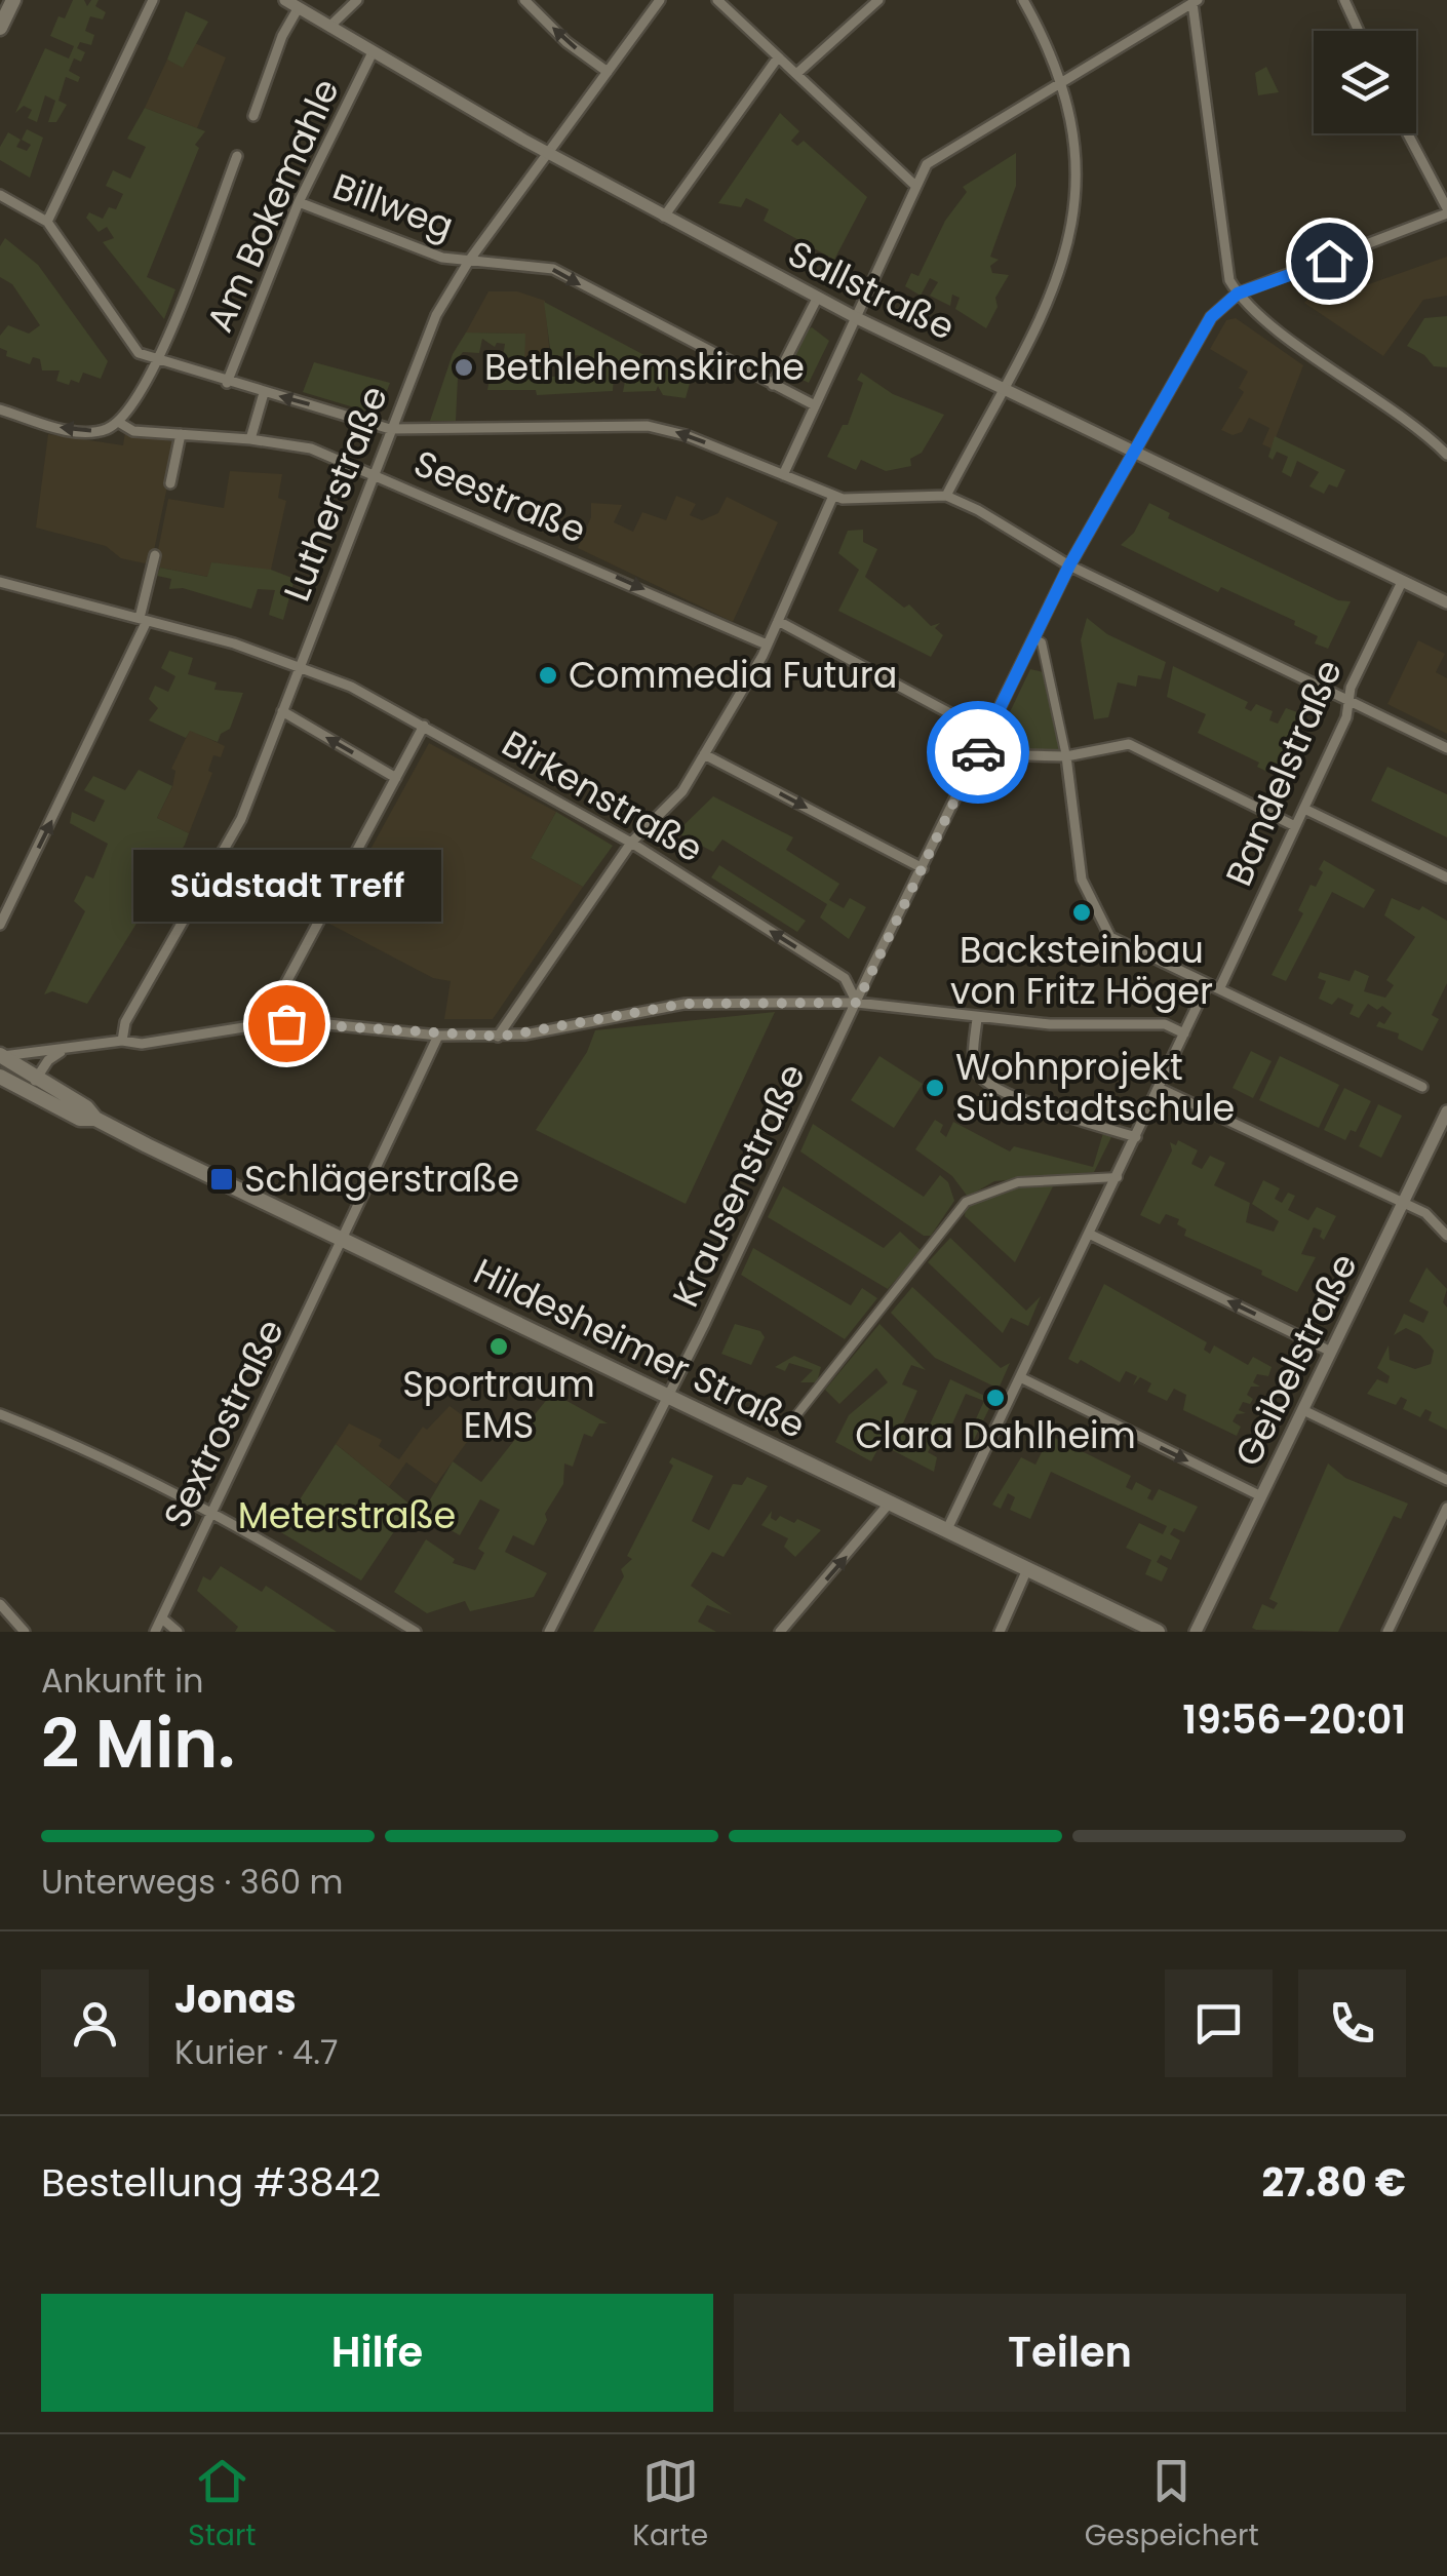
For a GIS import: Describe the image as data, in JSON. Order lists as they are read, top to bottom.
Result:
{
  "streets": {
    "main road": ["Hildesheimer Straße"],
    "street": [
      "Am Bokemahle",
      "Billweg",
      "Sallstraße",
      "Lutherstraße",
      "Seestraße",
      "Bandelstraße",
      "Birkenstraße",
      "Krausenstraße",
      "Geibelstraße",
      "Sextrostraße"
    ]
  },
  "crossings": [
    ["Am Bokemahle", "Billweg"],
    ["Am Bokemahle", "Sallstraße"],
    ["Billweg", "Lutherstraße"],
    ["Sallstraße", "Lutherstraße"],
    ["Sallstraße", "Bandelstraße"],
    ["Sallstraße", "Krausenstraße"],
    ["Lutherstraße", "Seestraße"],
    ["Lutherstraße", "Birkenstraße"],
    ["Birkenstraße", "Krausenstraße"],
    ["Krausenstraße", "Hildesheimer Straße"],
    ["Hildesheimer Straße", "Sextrostraße"]
  ],
  "one_way": ["Billweg", "Seestraße"],
  "parks": ["Meterstraße"],
  "places": {
    "other": [
      "Bethlehemskirche",
      "Commedia Futura",
      "Backsteinbau von Fritz Höger",
      "Südstadt Treff",
      "Wohnprojekt Südstadtschule",
      "Sportraum EMS",
      "Clara Dahlheim"
    ],
    "transit": ["Schlägerstraße"]
  },
  "page": {
    "bubble": "Südstadt Treff",
    "heading": ["2 Min.", "Ankunft in", "19:56–20:01"],
    "panel": [
      "Jonas",
      "Kurier · 4.7",
      "Bestellung #3842",
      "27.80 €"
    ],
    "bar": "Unterwegs · 360 m",
    "buttons": ["Hilfe", "Teilen"],
    "tabs": ["Start", "Karte", "Gespeichert"]
  }
}
